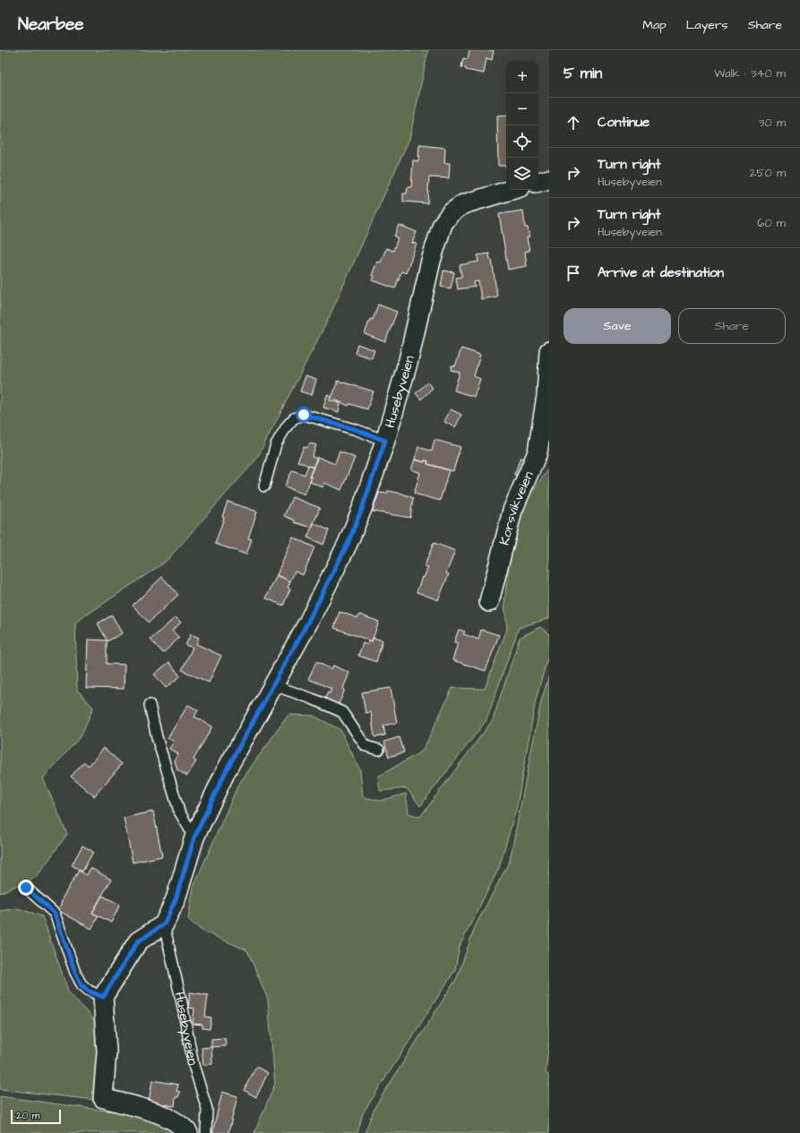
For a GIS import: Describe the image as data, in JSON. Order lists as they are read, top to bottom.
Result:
{
  "streets": {
    "street": ["Husebyveien", "Korsvikveien"]
  },
  "scale_bar": "20 m",
  "page": {
    "header": "Nearbee",
    "nav": ["Map", "Layers", "Share"],
    "heading": ["5 min", "Walk · 340 m"],
    "map_buttons": ["+", "−"],
    "list": [
      ["Continue", "30 m"],
      ["Turn right", "Husebyveien", "250 m"],
      ["Turn right", "Husebyveien", "60 m"],
      "Arrive at destination"
    ],
    "buttons": ["Save", "Share"],
    "scale": "20 m"
  }
}
